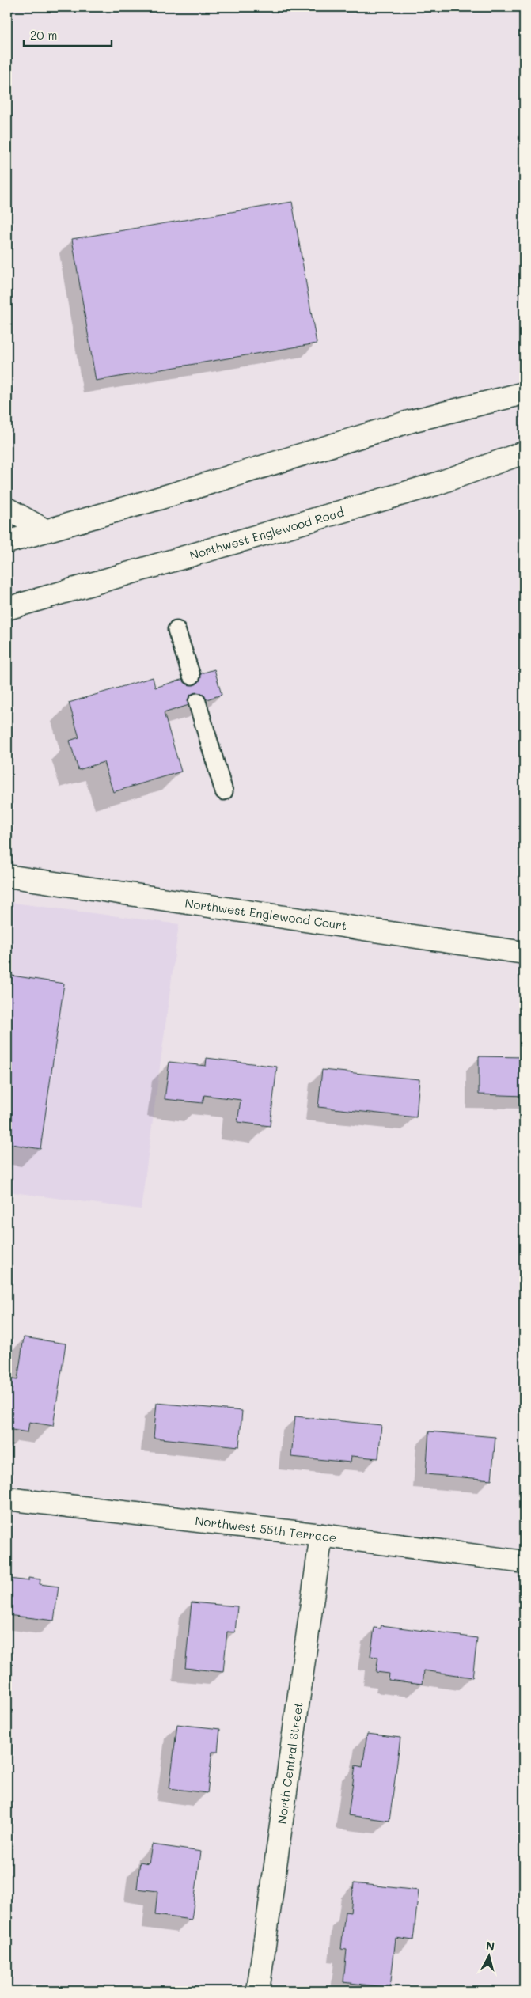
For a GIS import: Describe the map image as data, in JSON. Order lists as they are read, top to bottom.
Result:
{
  "streets": {
    "street": [
      "Northwest Englewood Road",
      "Northwest Englewood Court",
      "Northwest 55th Terrace",
      "North Central Street"
    ]
  },
  "crossings": [
    ["Northwest 55th Terrace", "North Central Street"]
  ],
  "scale_bar": "20 m",
  "north": "top"
}
